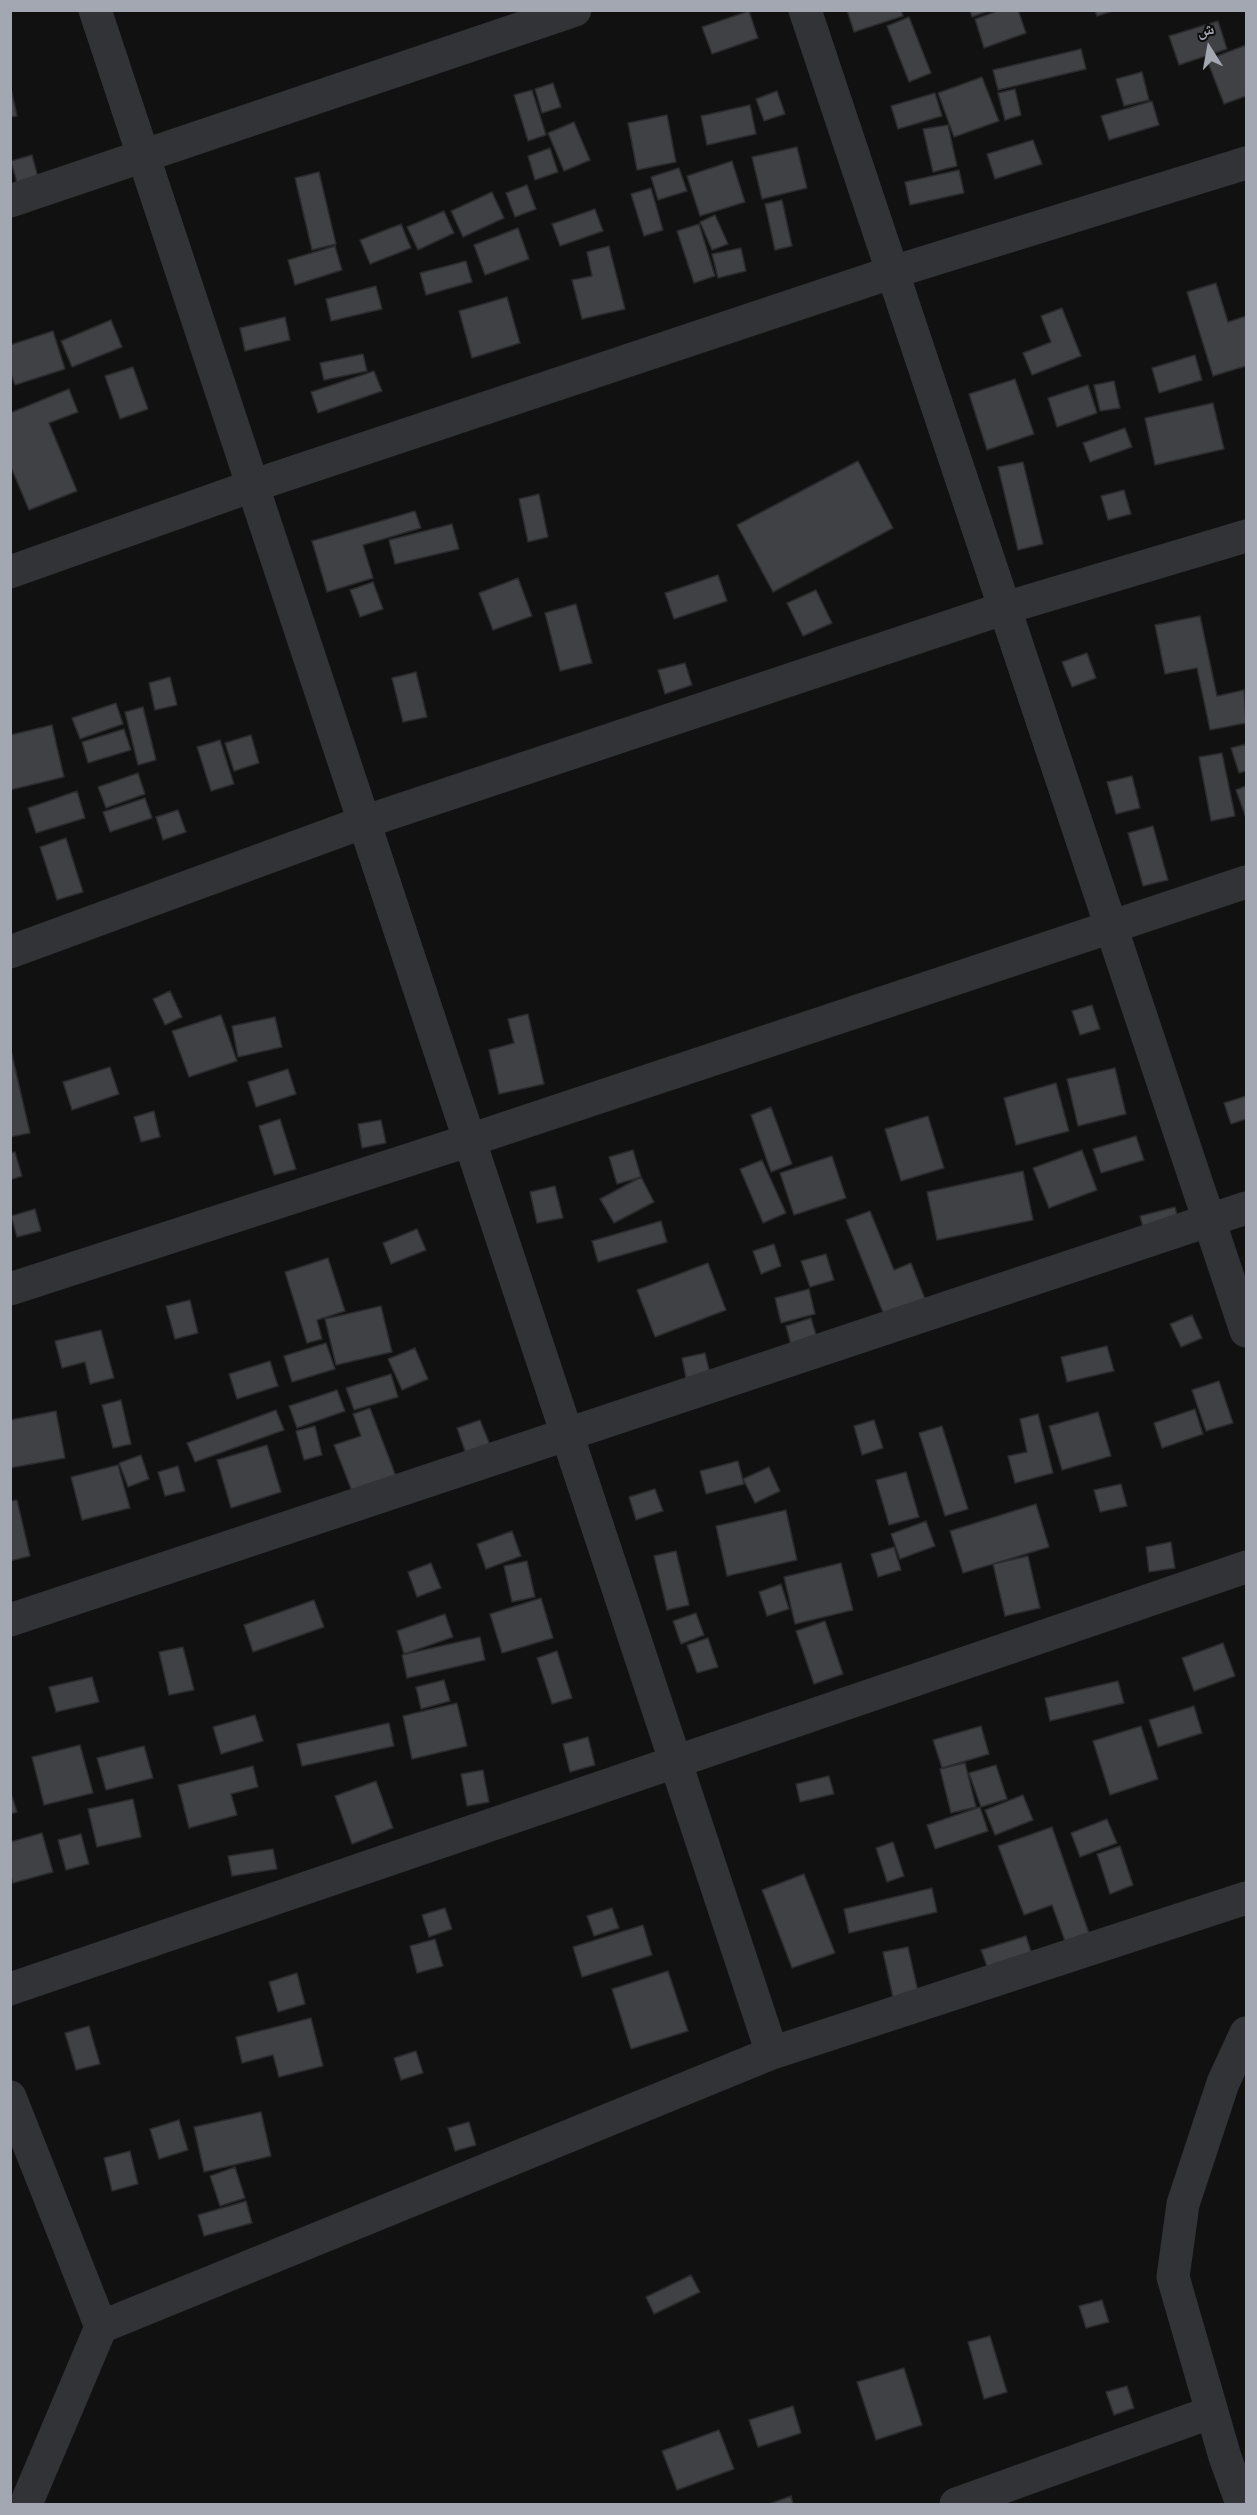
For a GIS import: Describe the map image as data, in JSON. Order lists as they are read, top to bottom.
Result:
{
  "north": "top"
}
